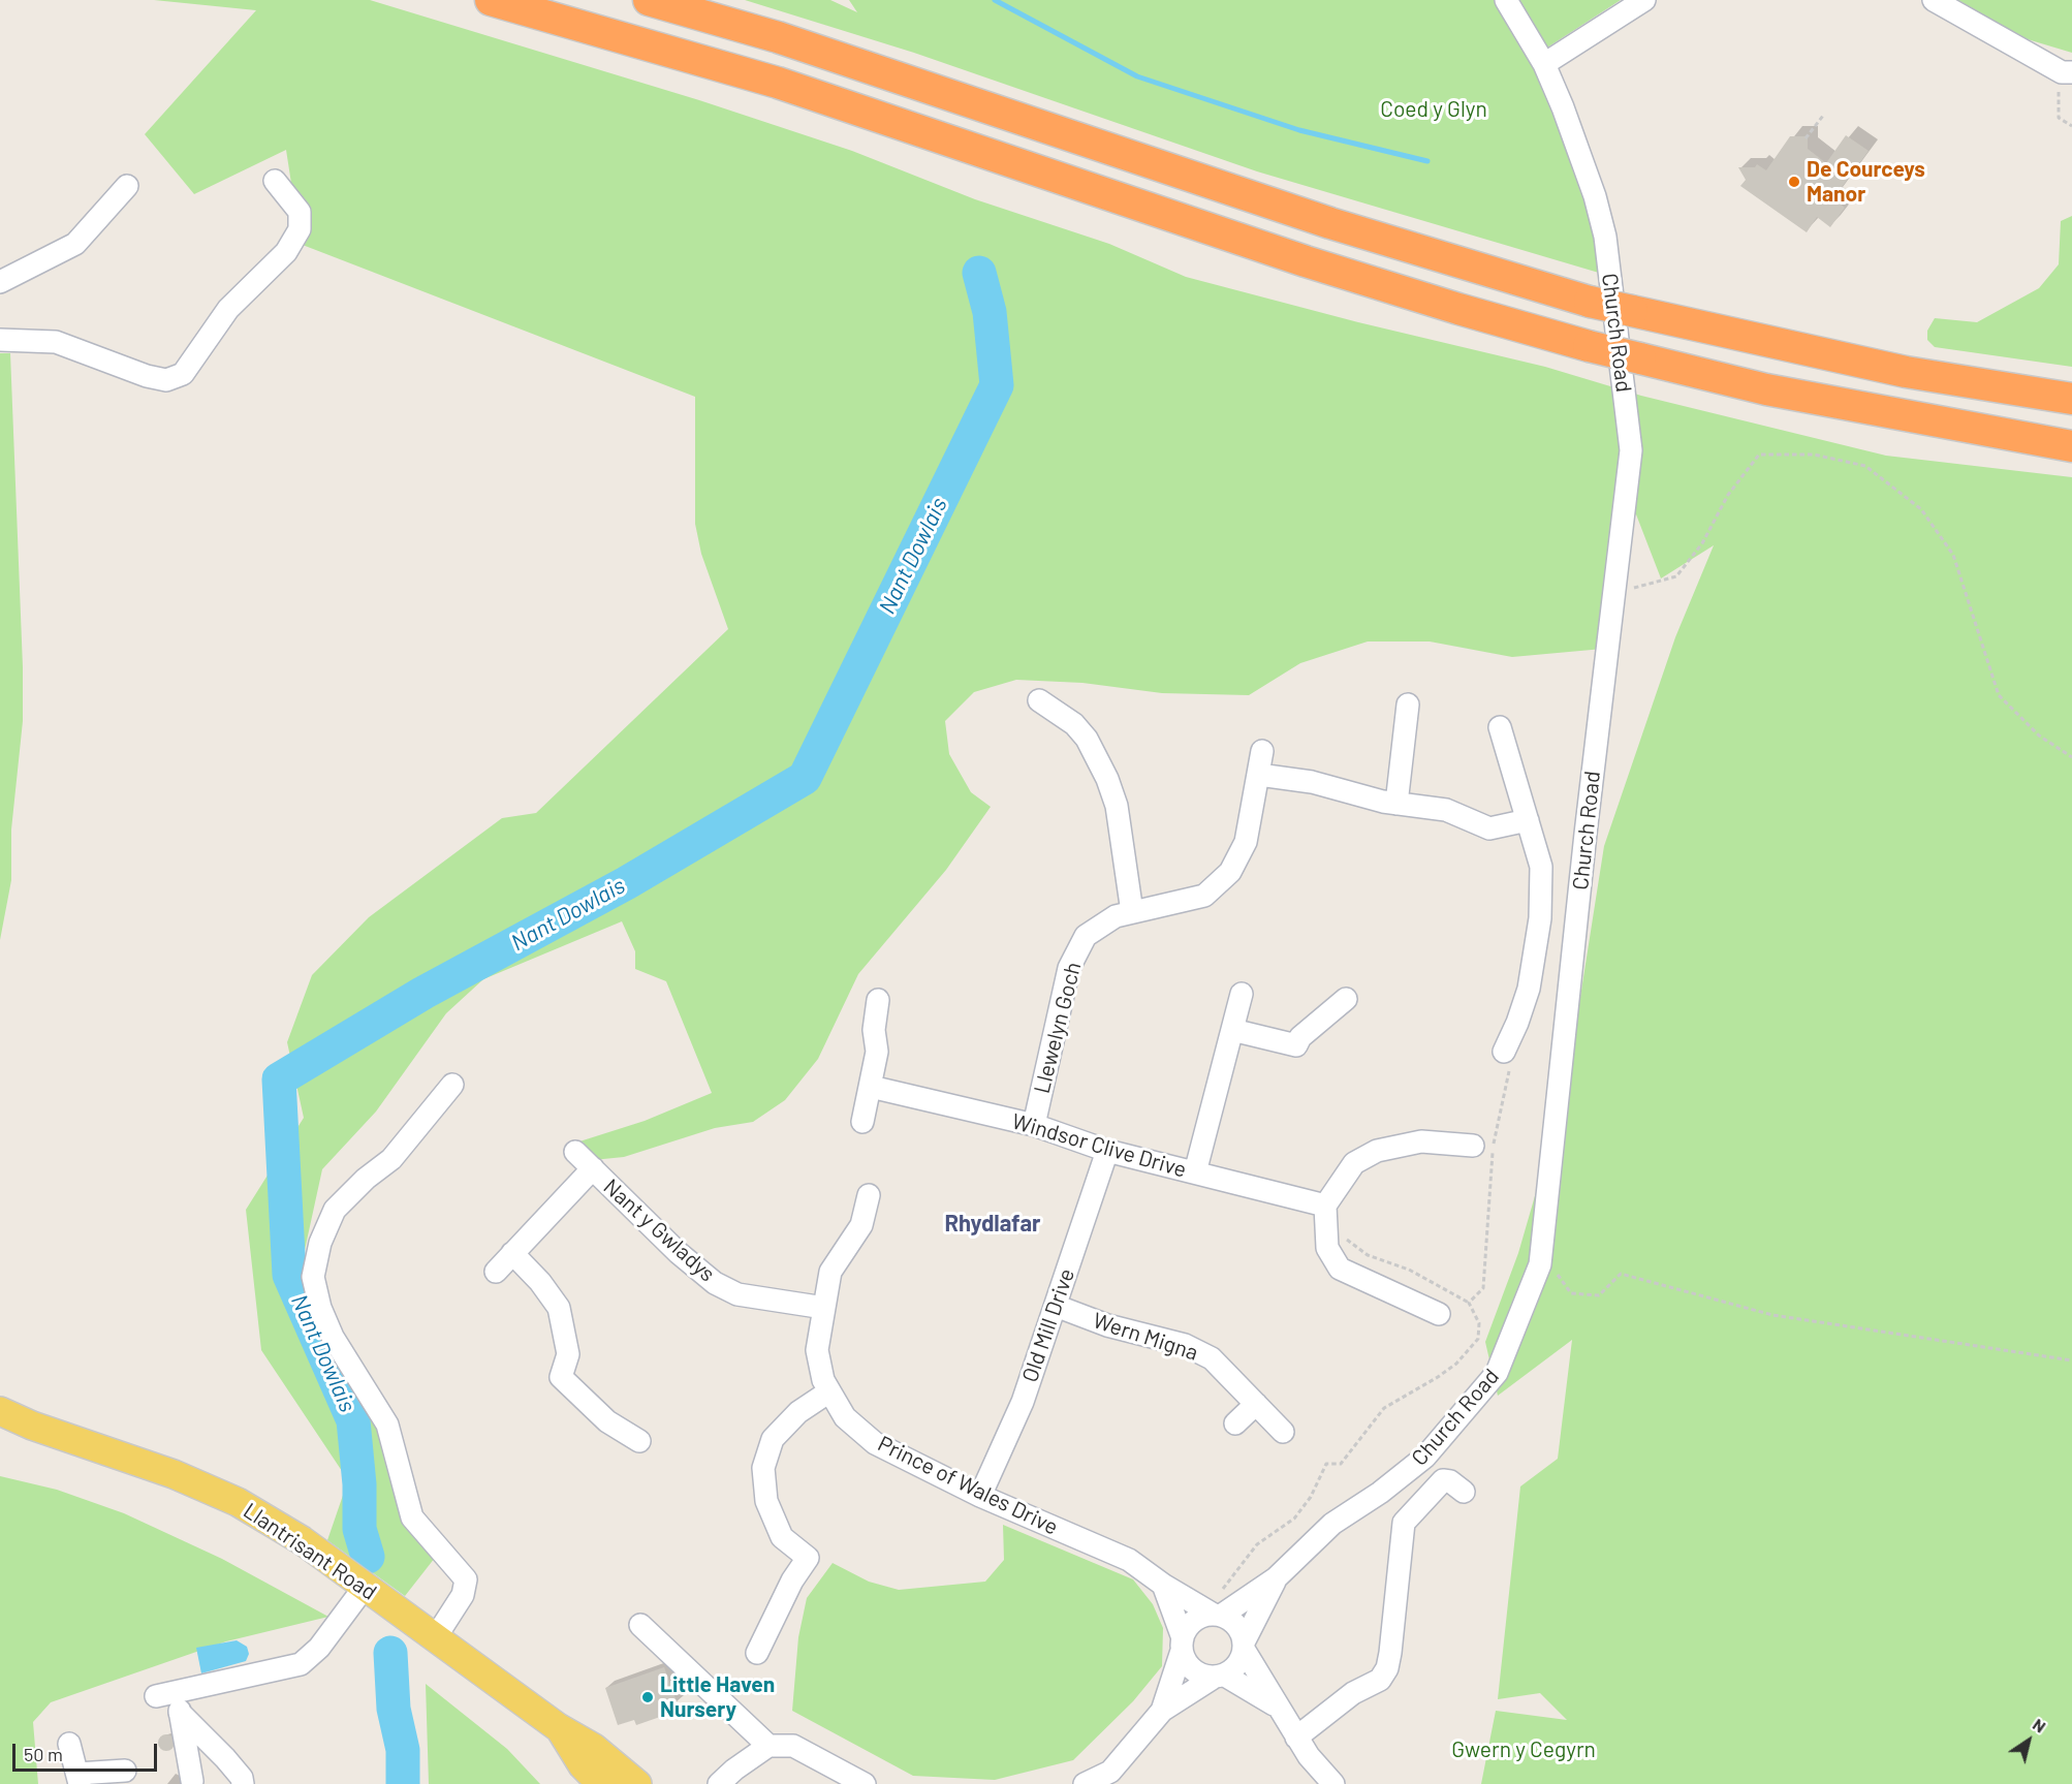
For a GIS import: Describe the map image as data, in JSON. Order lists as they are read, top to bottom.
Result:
{
  "streets": {
    "main road": ["Llantrisant Road"],
    "street": [
      "Church Road",
      "Llewelyn Goch",
      "Windsor Clive Drive",
      "Nant y Gwladys",
      "Old Mill Drive",
      "Wern Migna",
      "Prince of Wales Drive"
    ]
  },
  "crossings": [
    ["Church Road", "Prince of Wales Drive"],
    ["Llewelyn Goch", "Windsor Clive Drive"],
    ["Windsor Clive Drive", "Old Mill Drive"],
    ["Nant y Gwladys", "Prince of Wales Drive"],
    ["Old Mill Drive", "Wern Migna"],
    ["Old Mill Drive", "Prince of Wales Drive"]
  ],
  "districts": ["Rhydlafar"],
  "water": ["Nant Dowlais"],
  "parks": ["Coed y Glyn", "Gwern y Cegyrn"],
  "places": ["De Courceys Manor", "Little Haven Nursery"],
  "scale_bar": "50 m",
  "north": "top right"
}
